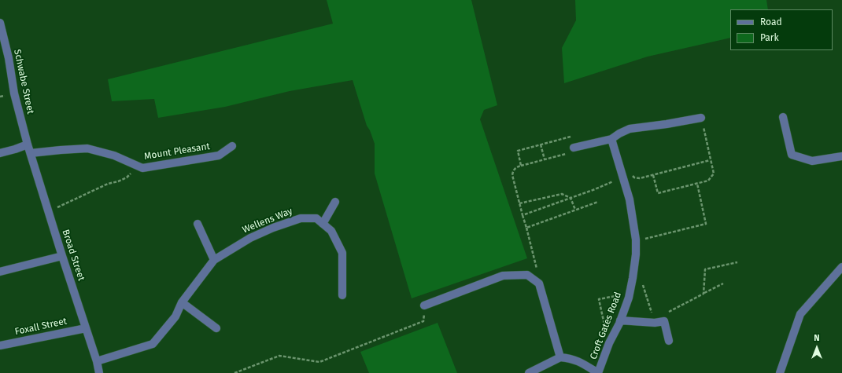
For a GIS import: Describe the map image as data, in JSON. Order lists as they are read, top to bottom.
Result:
{
  "streets": {
    "street": [
      "Schwabe Street",
      "Mount Pleasant",
      "Wellens Way",
      "Broad Street",
      "Croft Gates Road",
      "Foxall Street"
    ]
  },
  "crossings": [
    ["Schwabe Street", "Broad Street"],
    ["Mount Pleasant", "Broad Street"],
    ["Wellens Way", "Broad Street"],
    ["Broad Street", "Foxall Street"]
  ],
  "legend": ["Road", "Park"],
  "north": "top"
}
